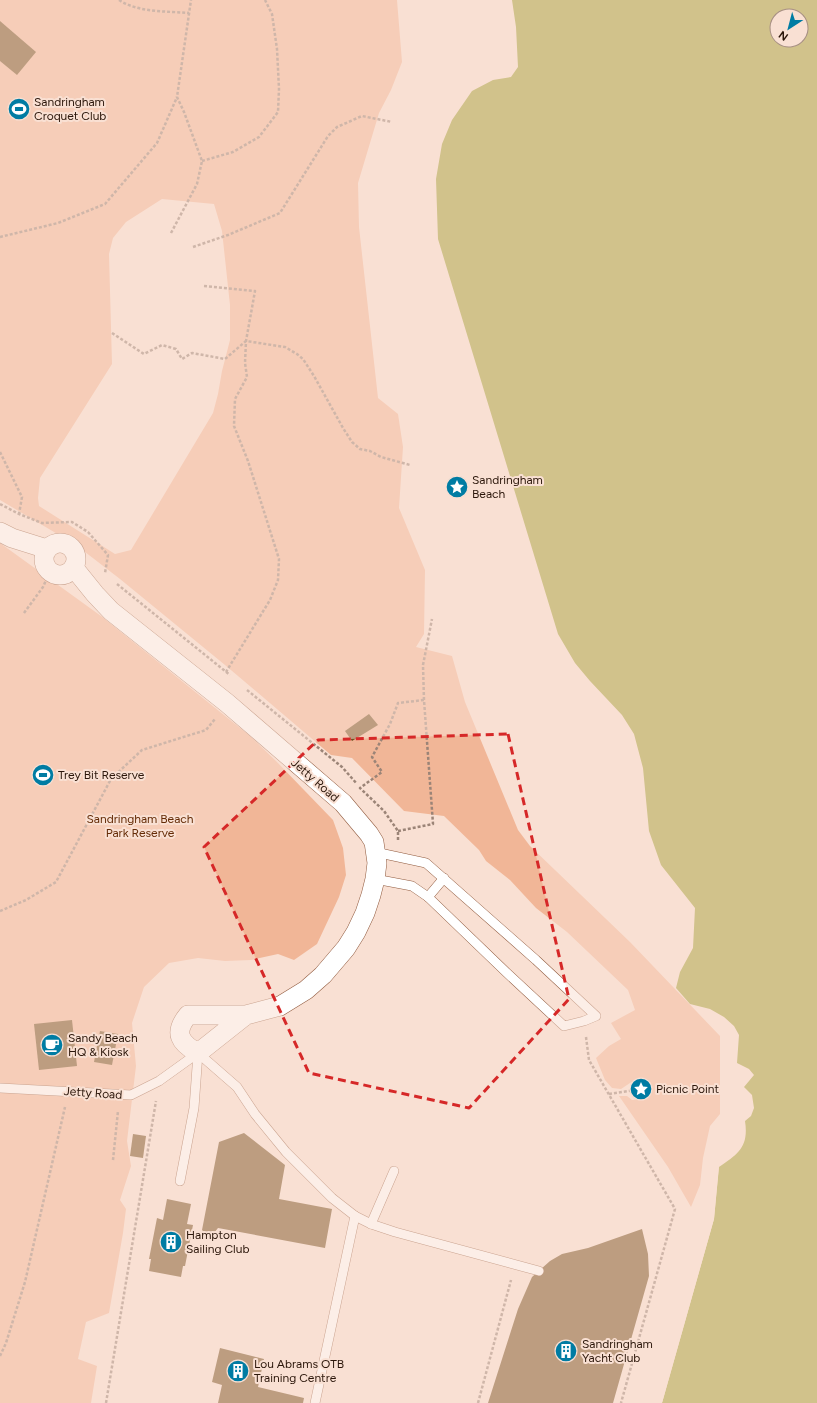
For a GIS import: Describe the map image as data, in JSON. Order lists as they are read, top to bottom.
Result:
{
  "streets": {
    "street": ["Jetty Road"]
  },
  "parks": ["Sandringham Beach Park Reserve"],
  "places": {
    "sports": ["Sandringham Croquet Club", "Trey Bit Reserve"],
    "place": ["Sandringham Beach", "Picnic Point"],
    "cafe": ["Sandy Beach HQ & Kiosk"],
    "building": ["Hampton Sailing Club", "Sandringham Yacht Club", "Lou Abrams OTB Training Centre"]
  },
  "north": "bottom left"
}
